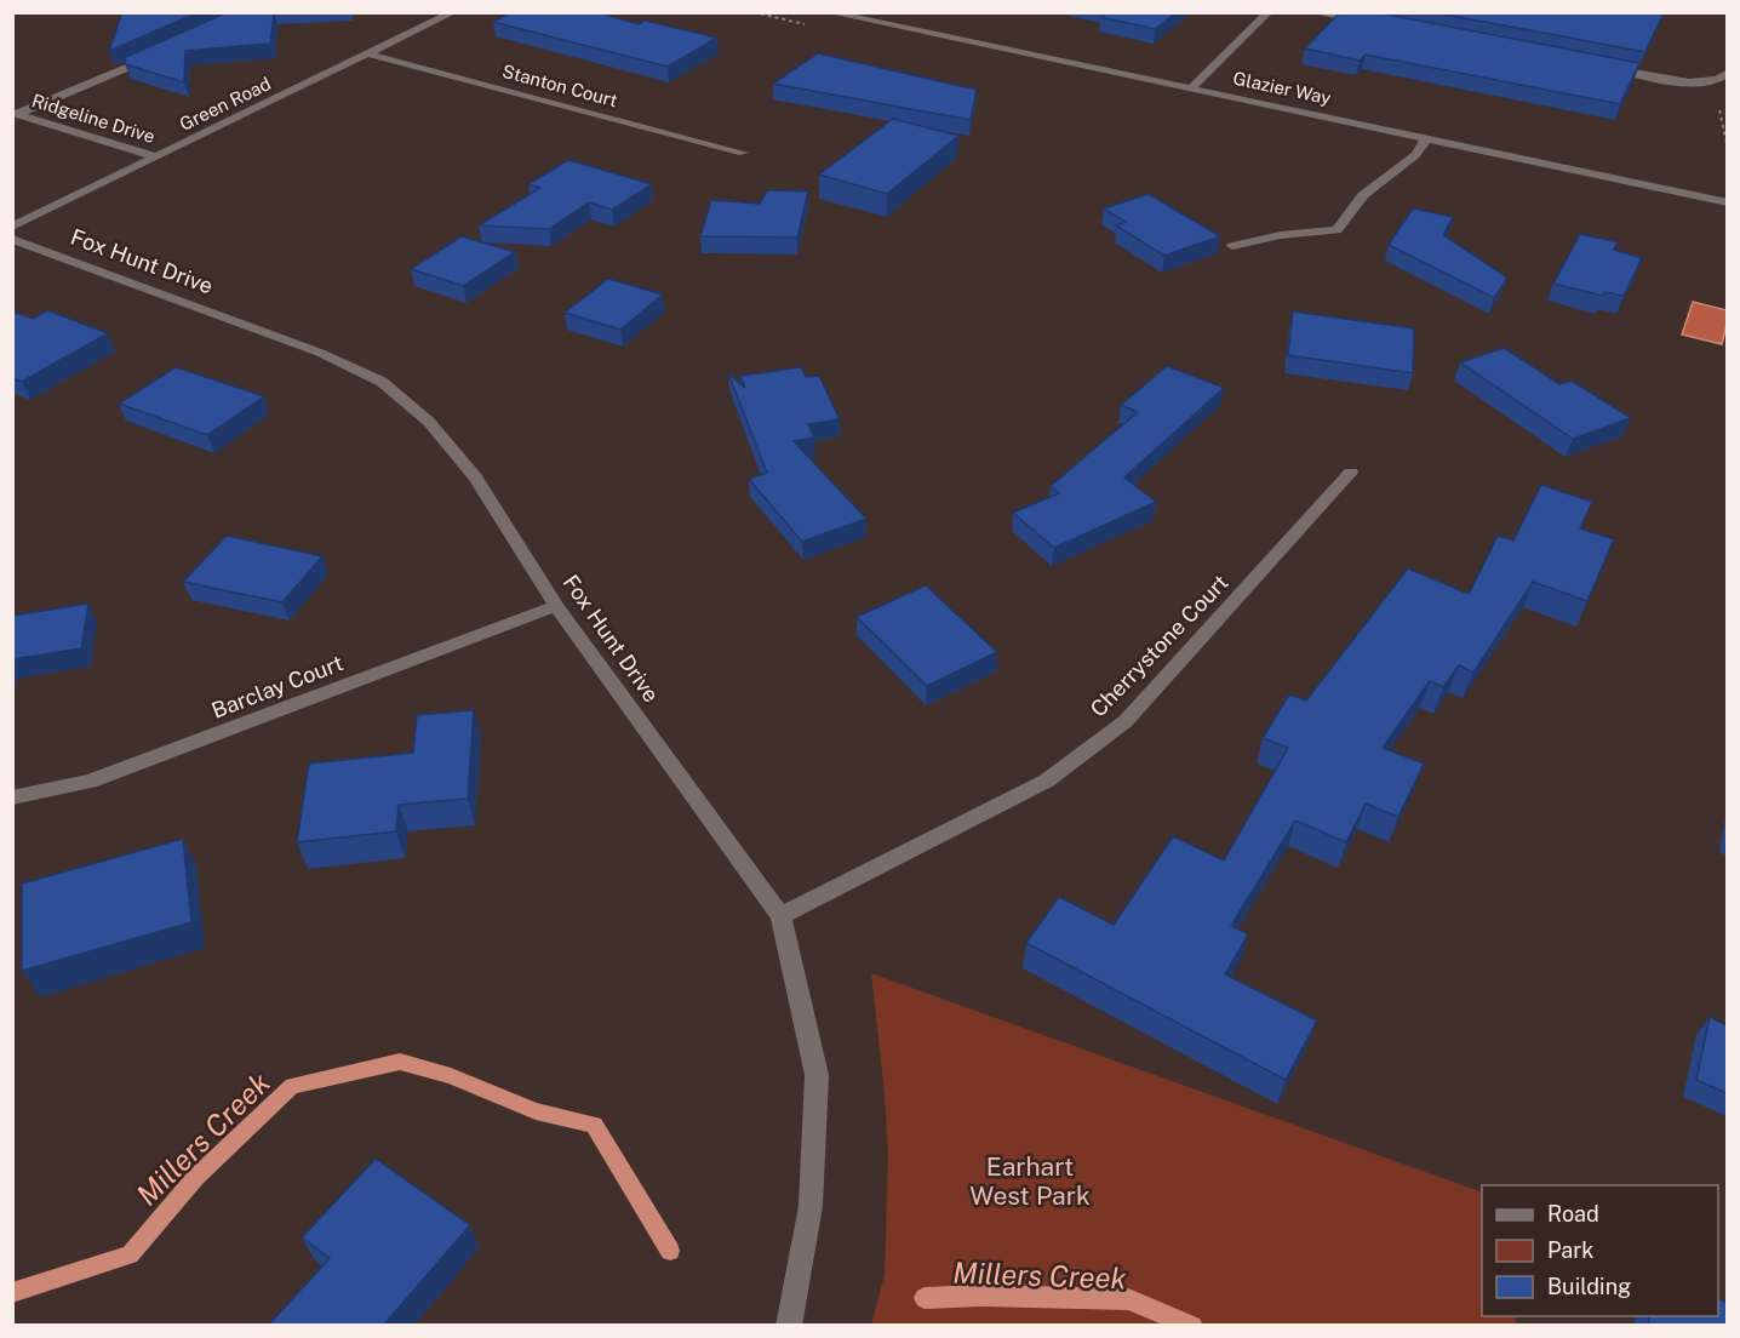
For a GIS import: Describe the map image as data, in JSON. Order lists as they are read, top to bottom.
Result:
{
  "streets": {
    "street": [
      "Stanton Court",
      "Glazier Way",
      "Green Road",
      "Ridgeline Drive",
      "Fox Hunt Drive",
      "Cherrystone Court",
      "Barclay Court"
    ]
  },
  "crossings": [
    ["Stanton Court", "Green Road"],
    ["Green Road", "Ridgeline Drive"],
    ["Fox Hunt Drive", "Cherrystone Court"],
    ["Fox Hunt Drive", "Barclay Court"]
  ],
  "water": ["Millers Creek"],
  "parks": ["Earhart West Park"],
  "legend": ["Road", "Park", "Building"]
}
